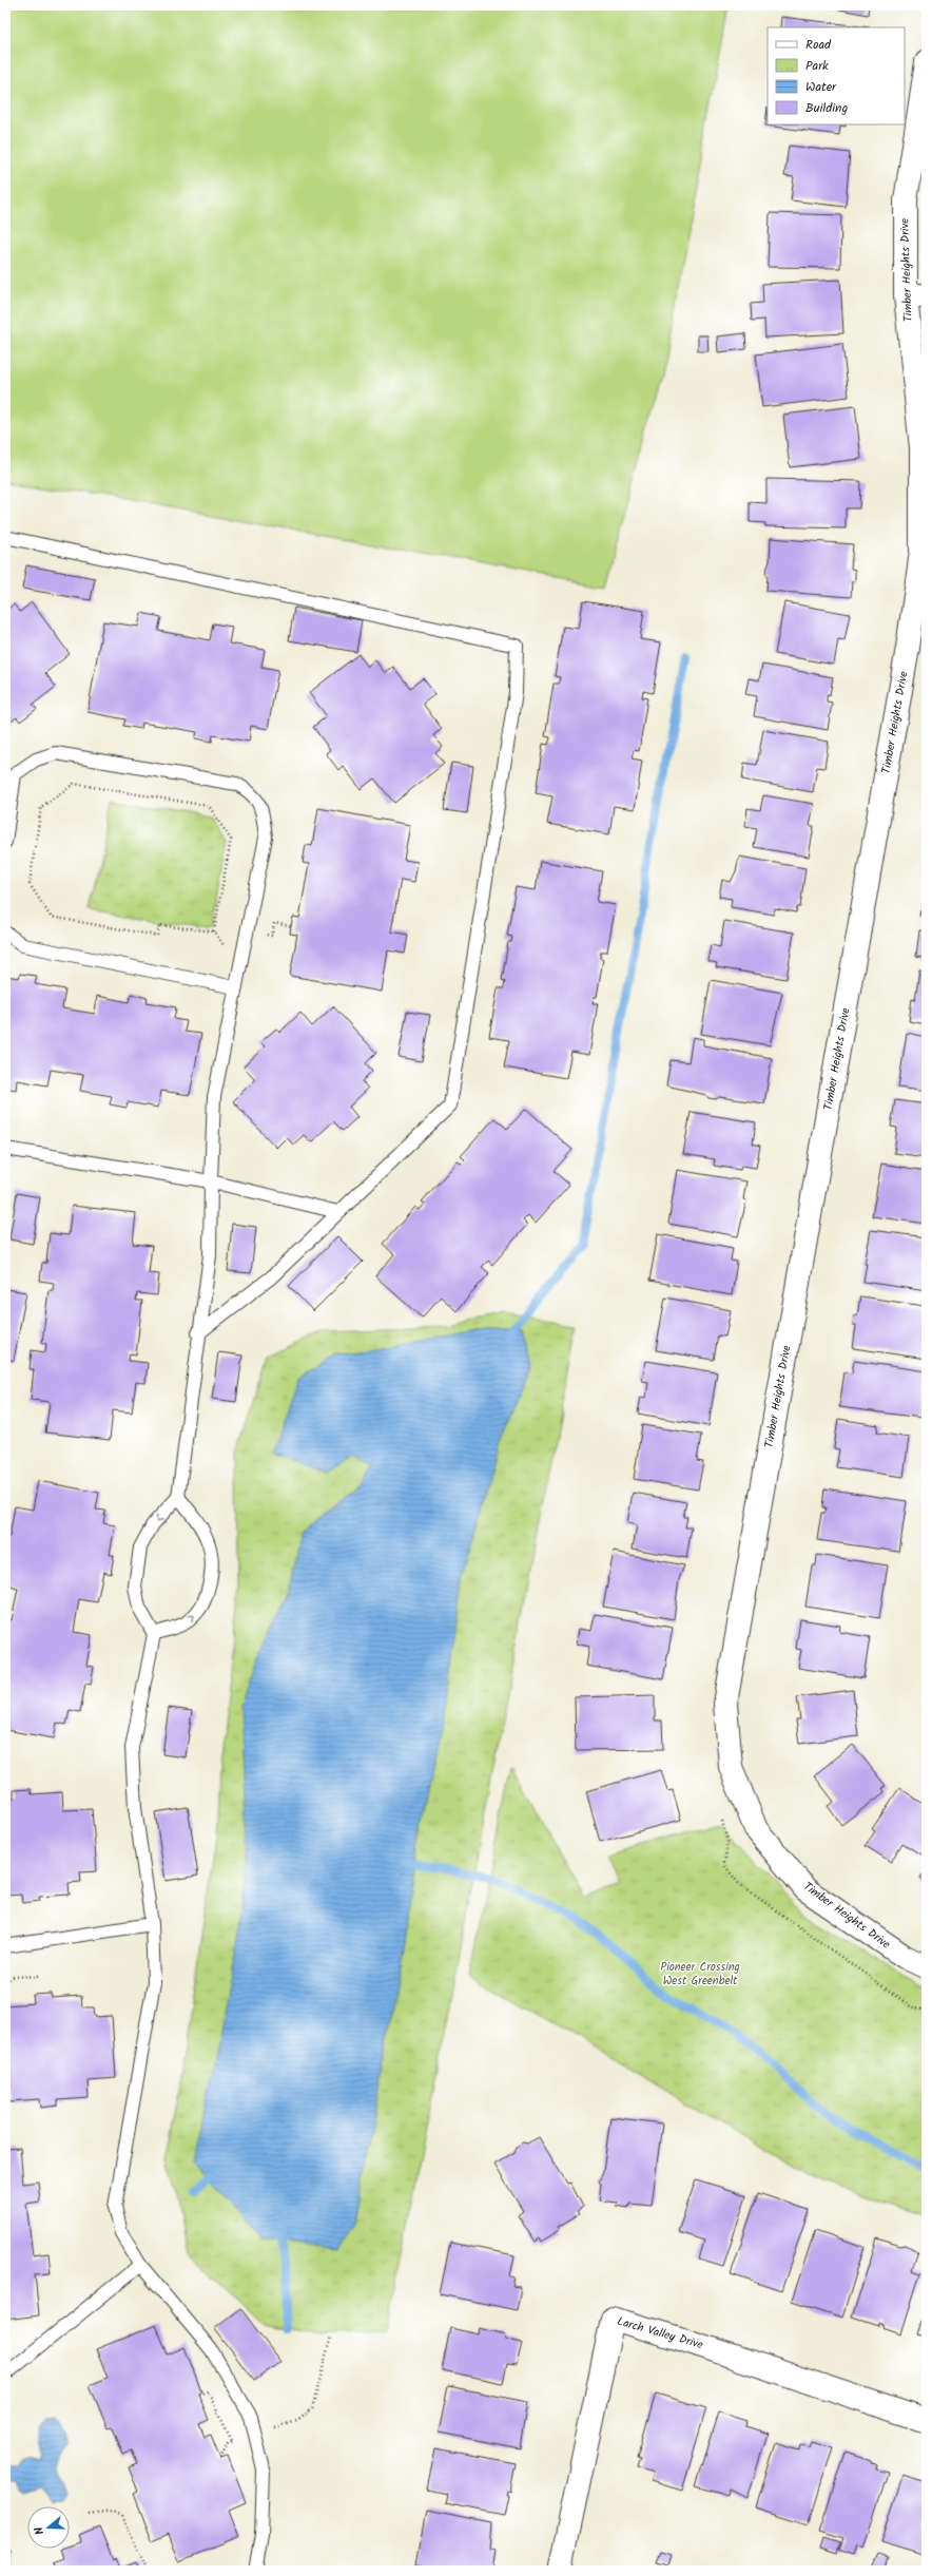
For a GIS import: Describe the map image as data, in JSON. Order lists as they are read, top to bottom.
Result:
{
  "streets": {
    "street": ["Timber Heights Drive", "Larch Valley Drive"]
  },
  "parks": ["Pioneer Crossing West Greenbelt"],
  "legend": [
    "Road",
    "Park",
    "Water",
    "Building"
  ],
  "north": "left"
}
